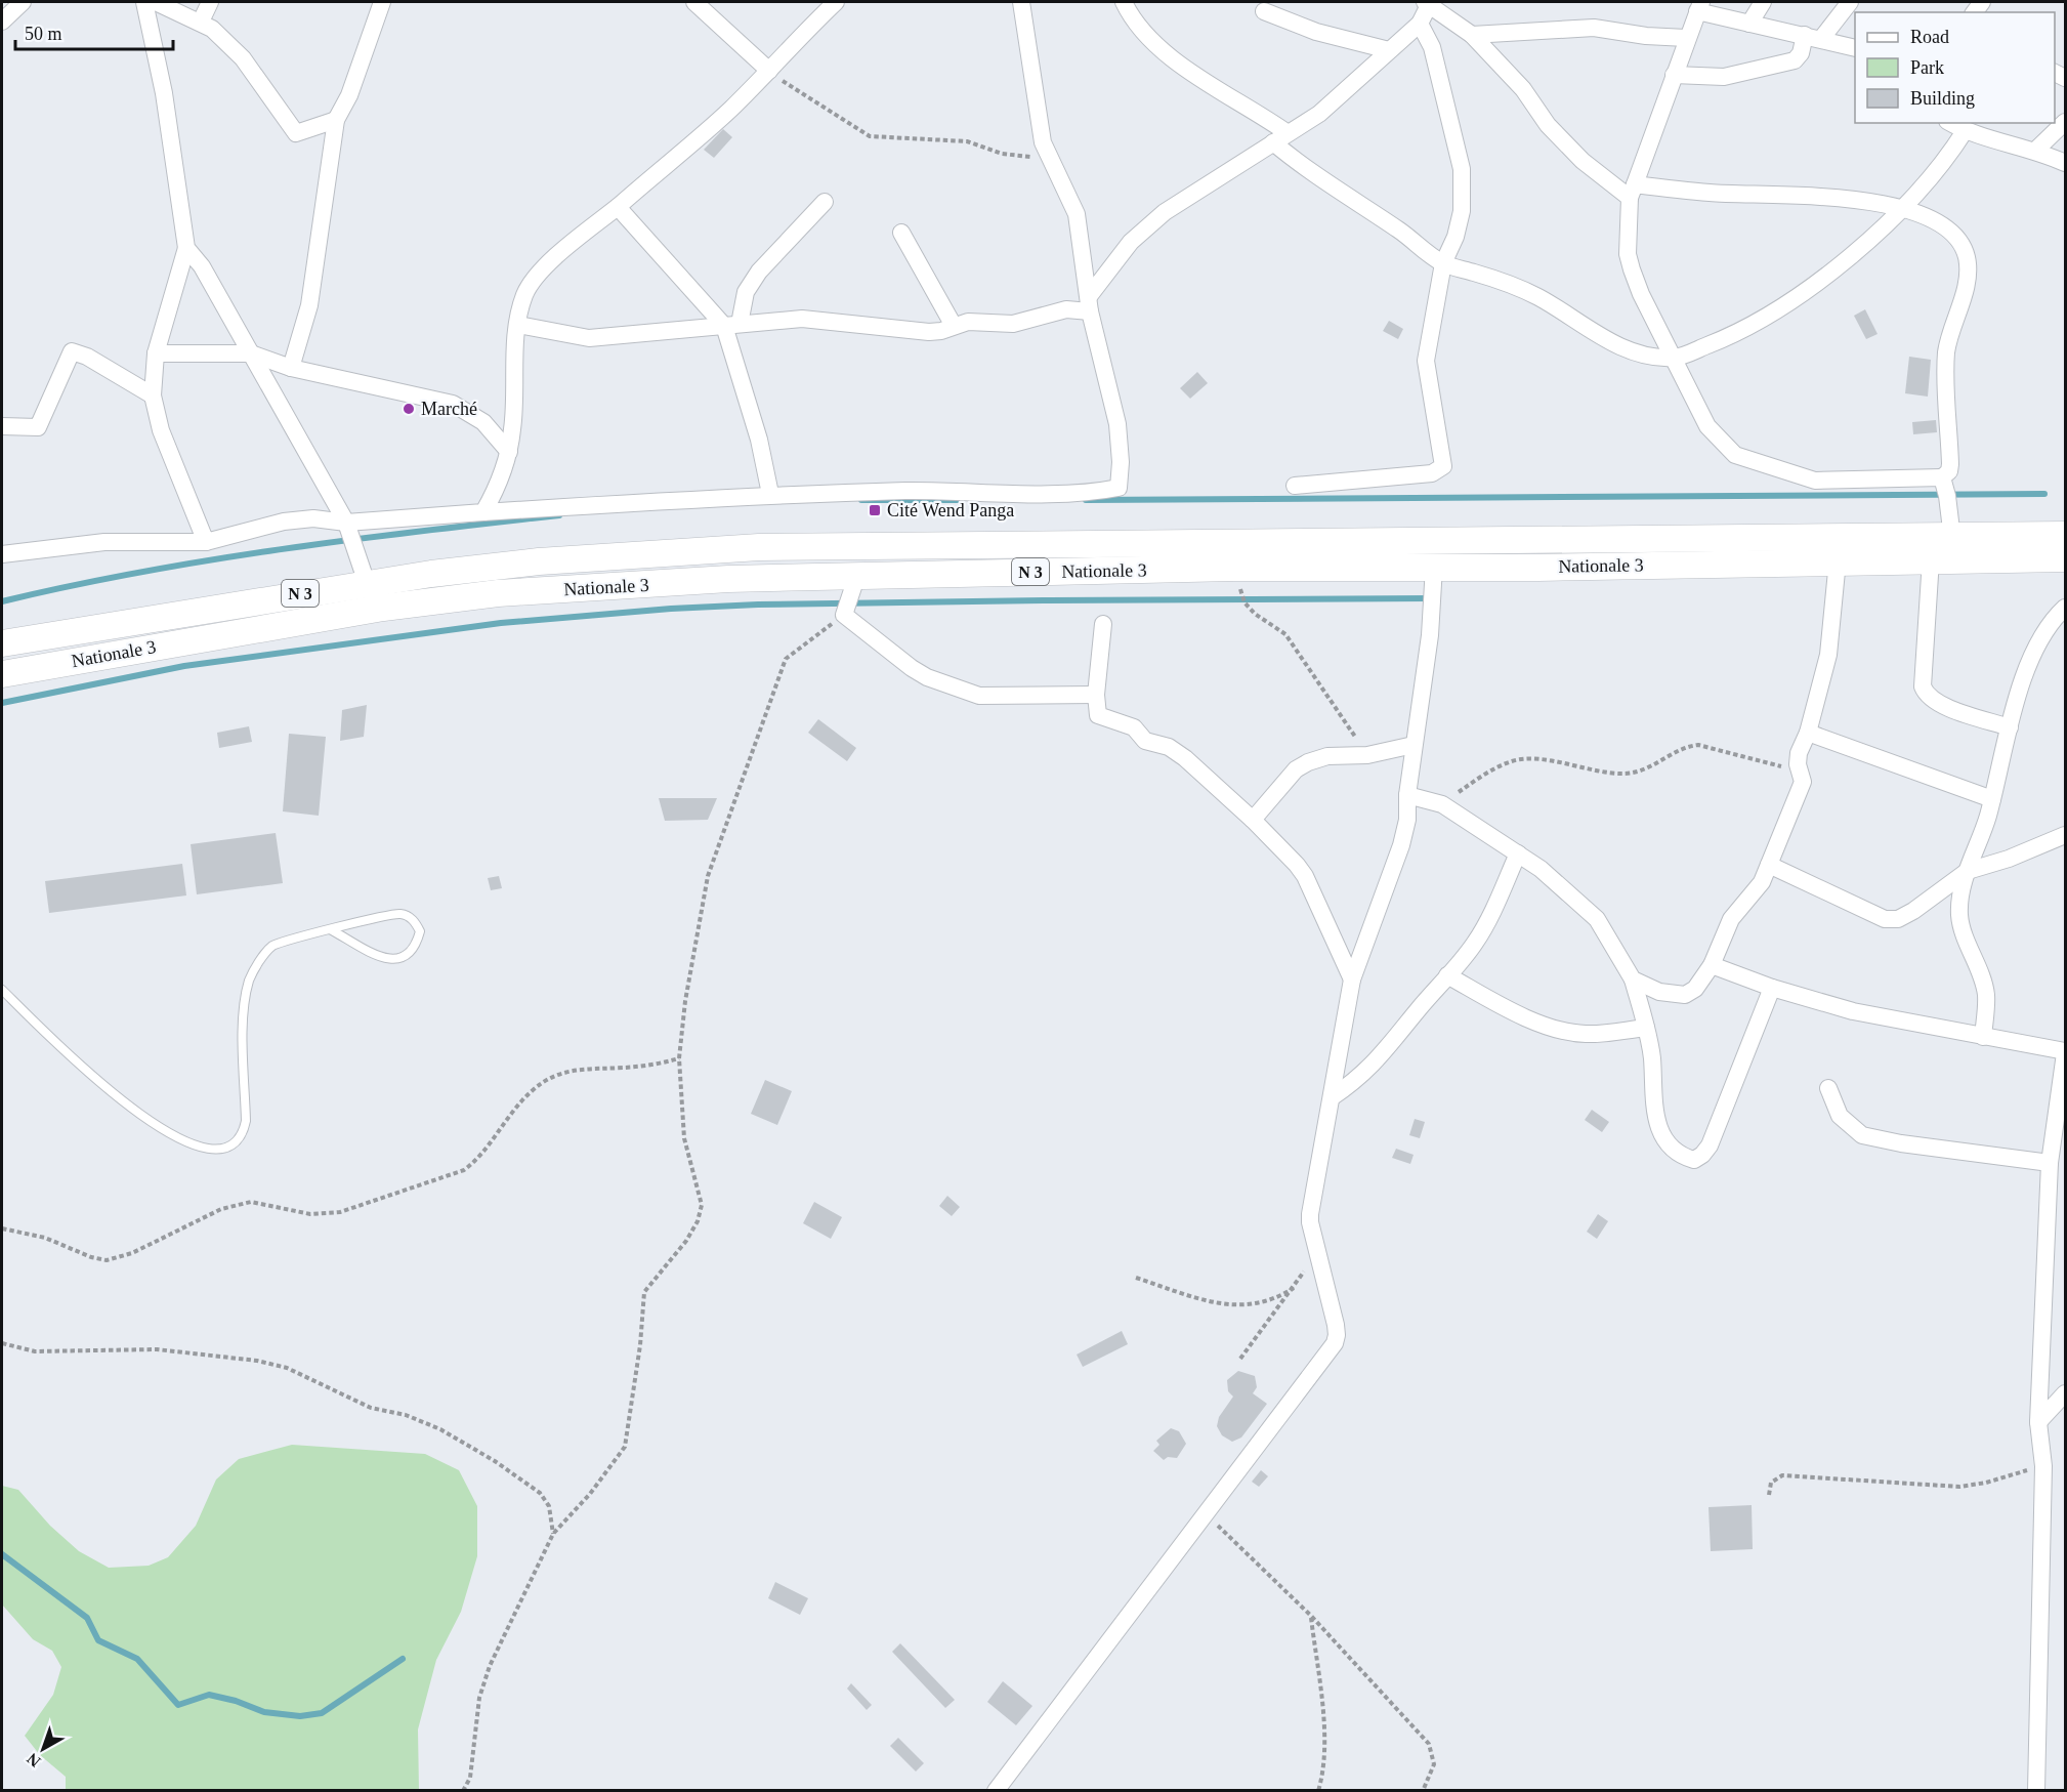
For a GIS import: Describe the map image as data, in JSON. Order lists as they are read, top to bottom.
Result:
{
  "streets": {
    "main road": ["Nationale 3", "N 3"]
  },
  "crossings": [
    ["Nationale 3", "N 3"]
  ],
  "places": {
    "other": ["Marché"],
    "transit": ["Cité Wend Panga"]
  },
  "legend": ["Road", "Park", "Building"],
  "scale_bar": "50 m",
  "north": "bottom left"
}
